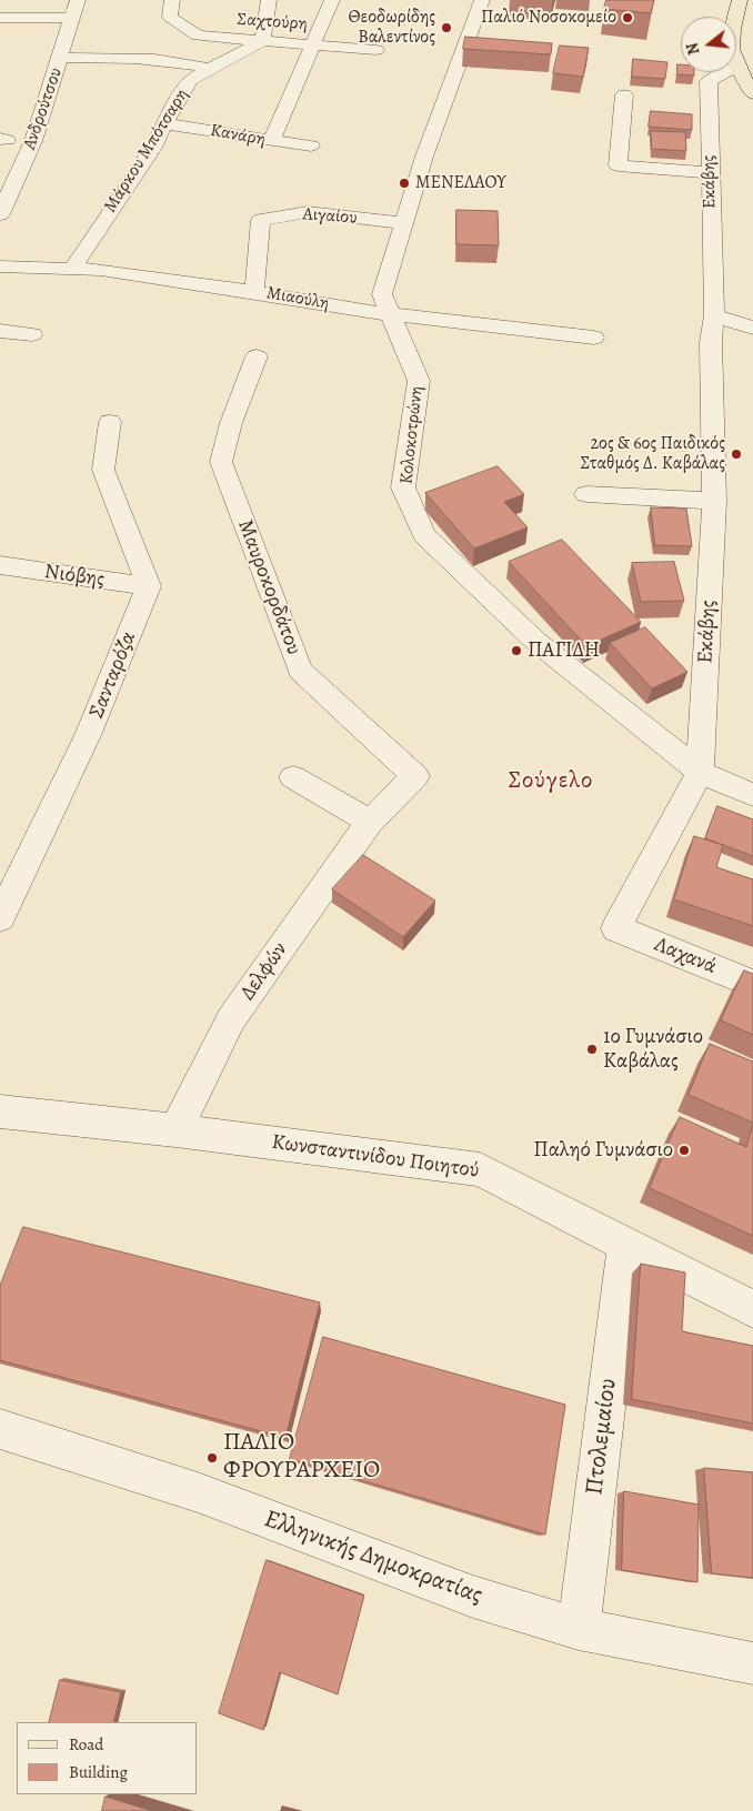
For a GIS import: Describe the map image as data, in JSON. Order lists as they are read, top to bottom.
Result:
{
  "streets": {
    "street": [
      "Σαχτούρη",
      "Ανδρούτσου",
      "Κανάρη",
      "Μάρκου Μπότσαρη",
      "Εκάβης",
      "Αιγαίου",
      "Μιαούλη",
      "Κολοκοτρώνη",
      "Νιόβης",
      "Μαυροκορδάτου",
      "Σανταρόζα",
      "Λαχανά",
      "Δελφών",
      "Κωνσταντινίδου Ποιητού",
      "Πτολεμαίου",
      "Ελληνικής Δημοκρατίας"
    ]
  },
  "crossings": [
    ["Σαχτούρη", "Μάρκου Μπότσαρη"],
    ["Κανάρη", "Μάρκου Μπότσαρη"],
    ["Μάρκου Μπότσαρη", "Μιαούλη"],
    ["Εκάβης", "Κολοκοτρώνη"],
    ["Εκάβης", "Λαχανά"],
    ["Αιγαίου", "Μιαούλη"],
    ["Αιγαίου", "Κολοκοτρώνη"],
    ["Μιαούλη", "Κολοκοτρώνη"],
    ["Νιόβης", "Σανταρόζα"],
    ["Μαυροκορδάτου", "Δελφών"],
    ["Δελφών", "Κωνσταντινίδου Ποιητού"],
    ["Κωνσταντινίδου Ποιητού", "Πτολεμαίου"],
    ["Πτολεμαίου", "Ελληνικής Δημοκρατίας"]
  ],
  "districts": ["Σούγελο"],
  "places": [
    "Παλιό Νοσοκομείο",
    "Θεοδωρίδης Βαλεντίνος",
    "ΜΕΝΕΛΑΟΥ",
    "2ος & 6ος Παιδικός Σταθμός Δ. Καβάλας",
    "ΠΑΓΙΔΗ",
    "1ο Γυμνάσιο Καβάλας",
    "Παληό Γυμνάσιο",
    "ΠΑΛΙΟ ΦΡΟΥΡΑΡΧΕΙΟ"
  ],
  "legend": ["Road", "Building"],
  "north": "left"
}
